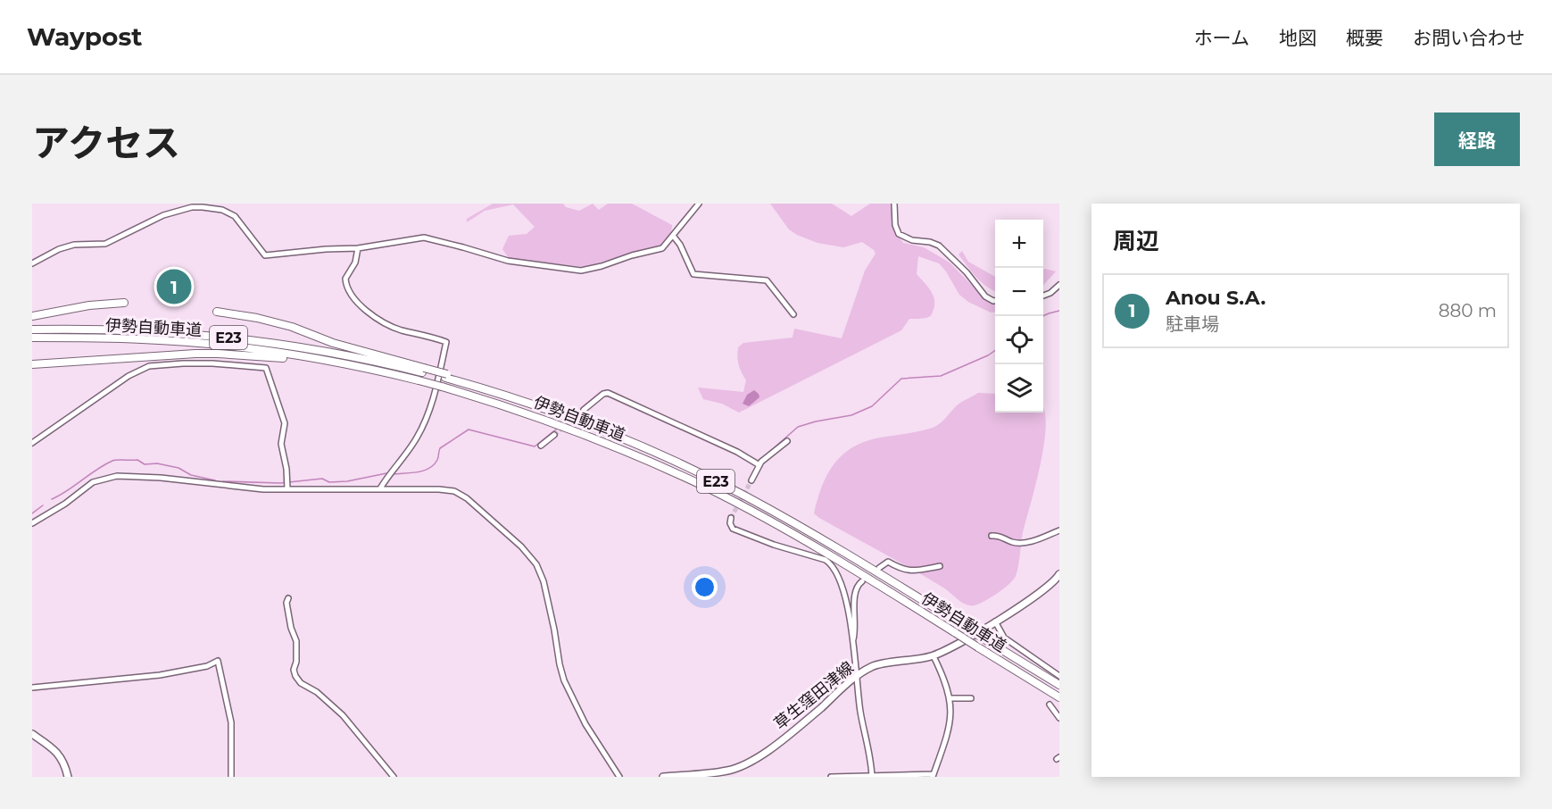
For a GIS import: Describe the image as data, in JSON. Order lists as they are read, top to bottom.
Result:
{
  "streets": {
    "highway": ["伊勢自動車道", "E23"],
    "main road": ["草生窪田津線"]
  },
  "page": {
    "header": "Waypost",
    "nav": [
      "ホーム",
      "地図",
      "概要",
      "お問い合わせ"
    ],
    "title": "アクセス",
    "buttons": "経路",
    "heading": "周辺",
    "map_buttons": ["+", "−"],
    "pins": "1",
    "list": [
      {
        "mark": "1",
        "name": "Anou S.A.",
        "note": "駐車場",
        "value": "880 m"
      }
    ]
  }
}
